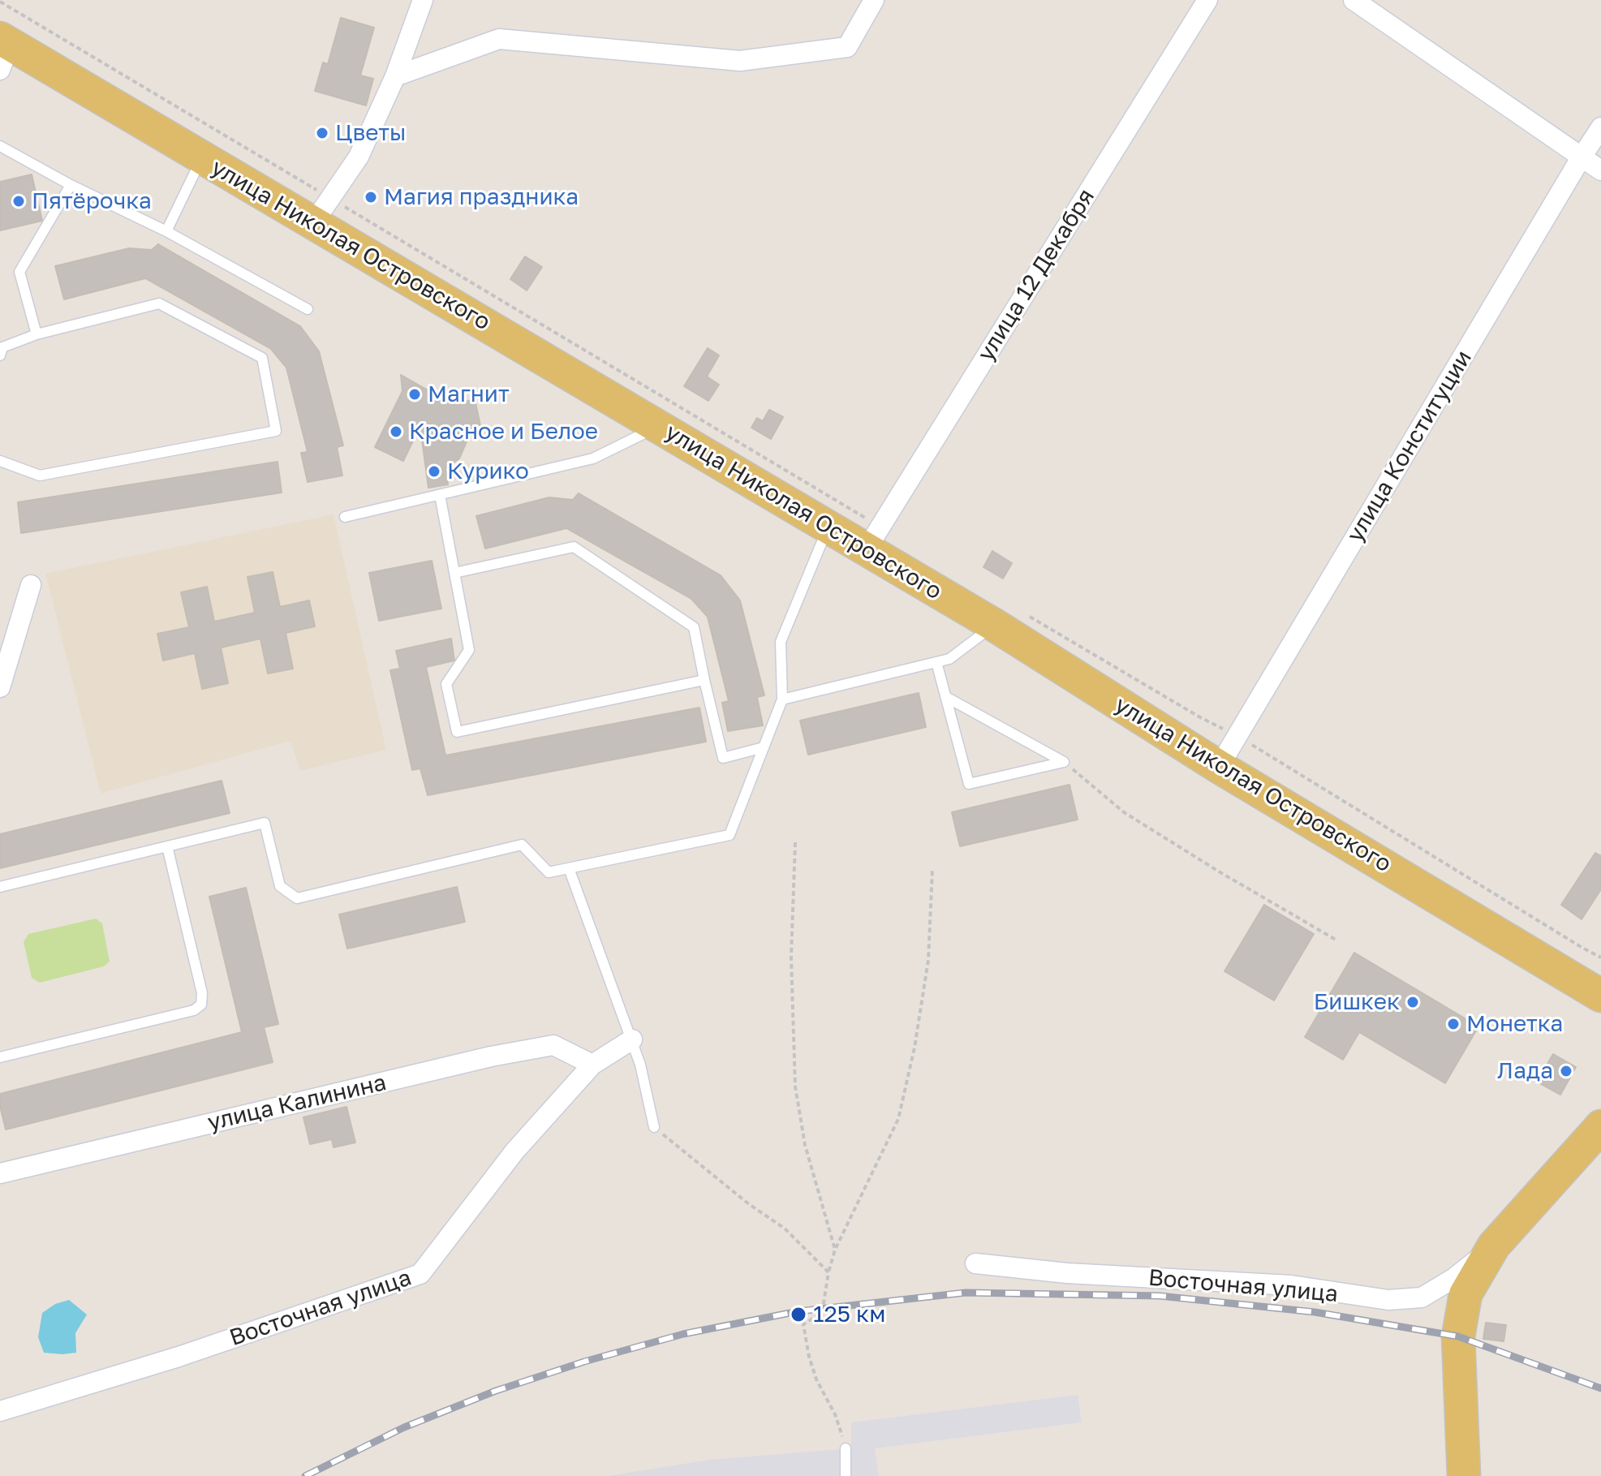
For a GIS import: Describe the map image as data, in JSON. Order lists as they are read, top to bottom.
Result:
{
  "streets": {
    "main road": ["улица Николая Островского"],
    "street": [
      "улица 12 Декабря",
      "улица Конституции",
      "улица Калинина",
      "Восточная улица"
    ]
  },
  "crossings": [
    ["улица Николая Островского", "улица 12 Декабря"],
    ["улица Николая Островского", "улица Конституции"],
    ["улица Калинина", "Восточная улица"]
  ],
  "places": [
    "Цветы",
    "Магия праздника",
    "Пятёрочка",
    "Магнит",
    "Красное и Белое",
    "Курико",
    "Бишкек",
    "Монетка",
    "Лада",
    "125 км"
  ]
}
